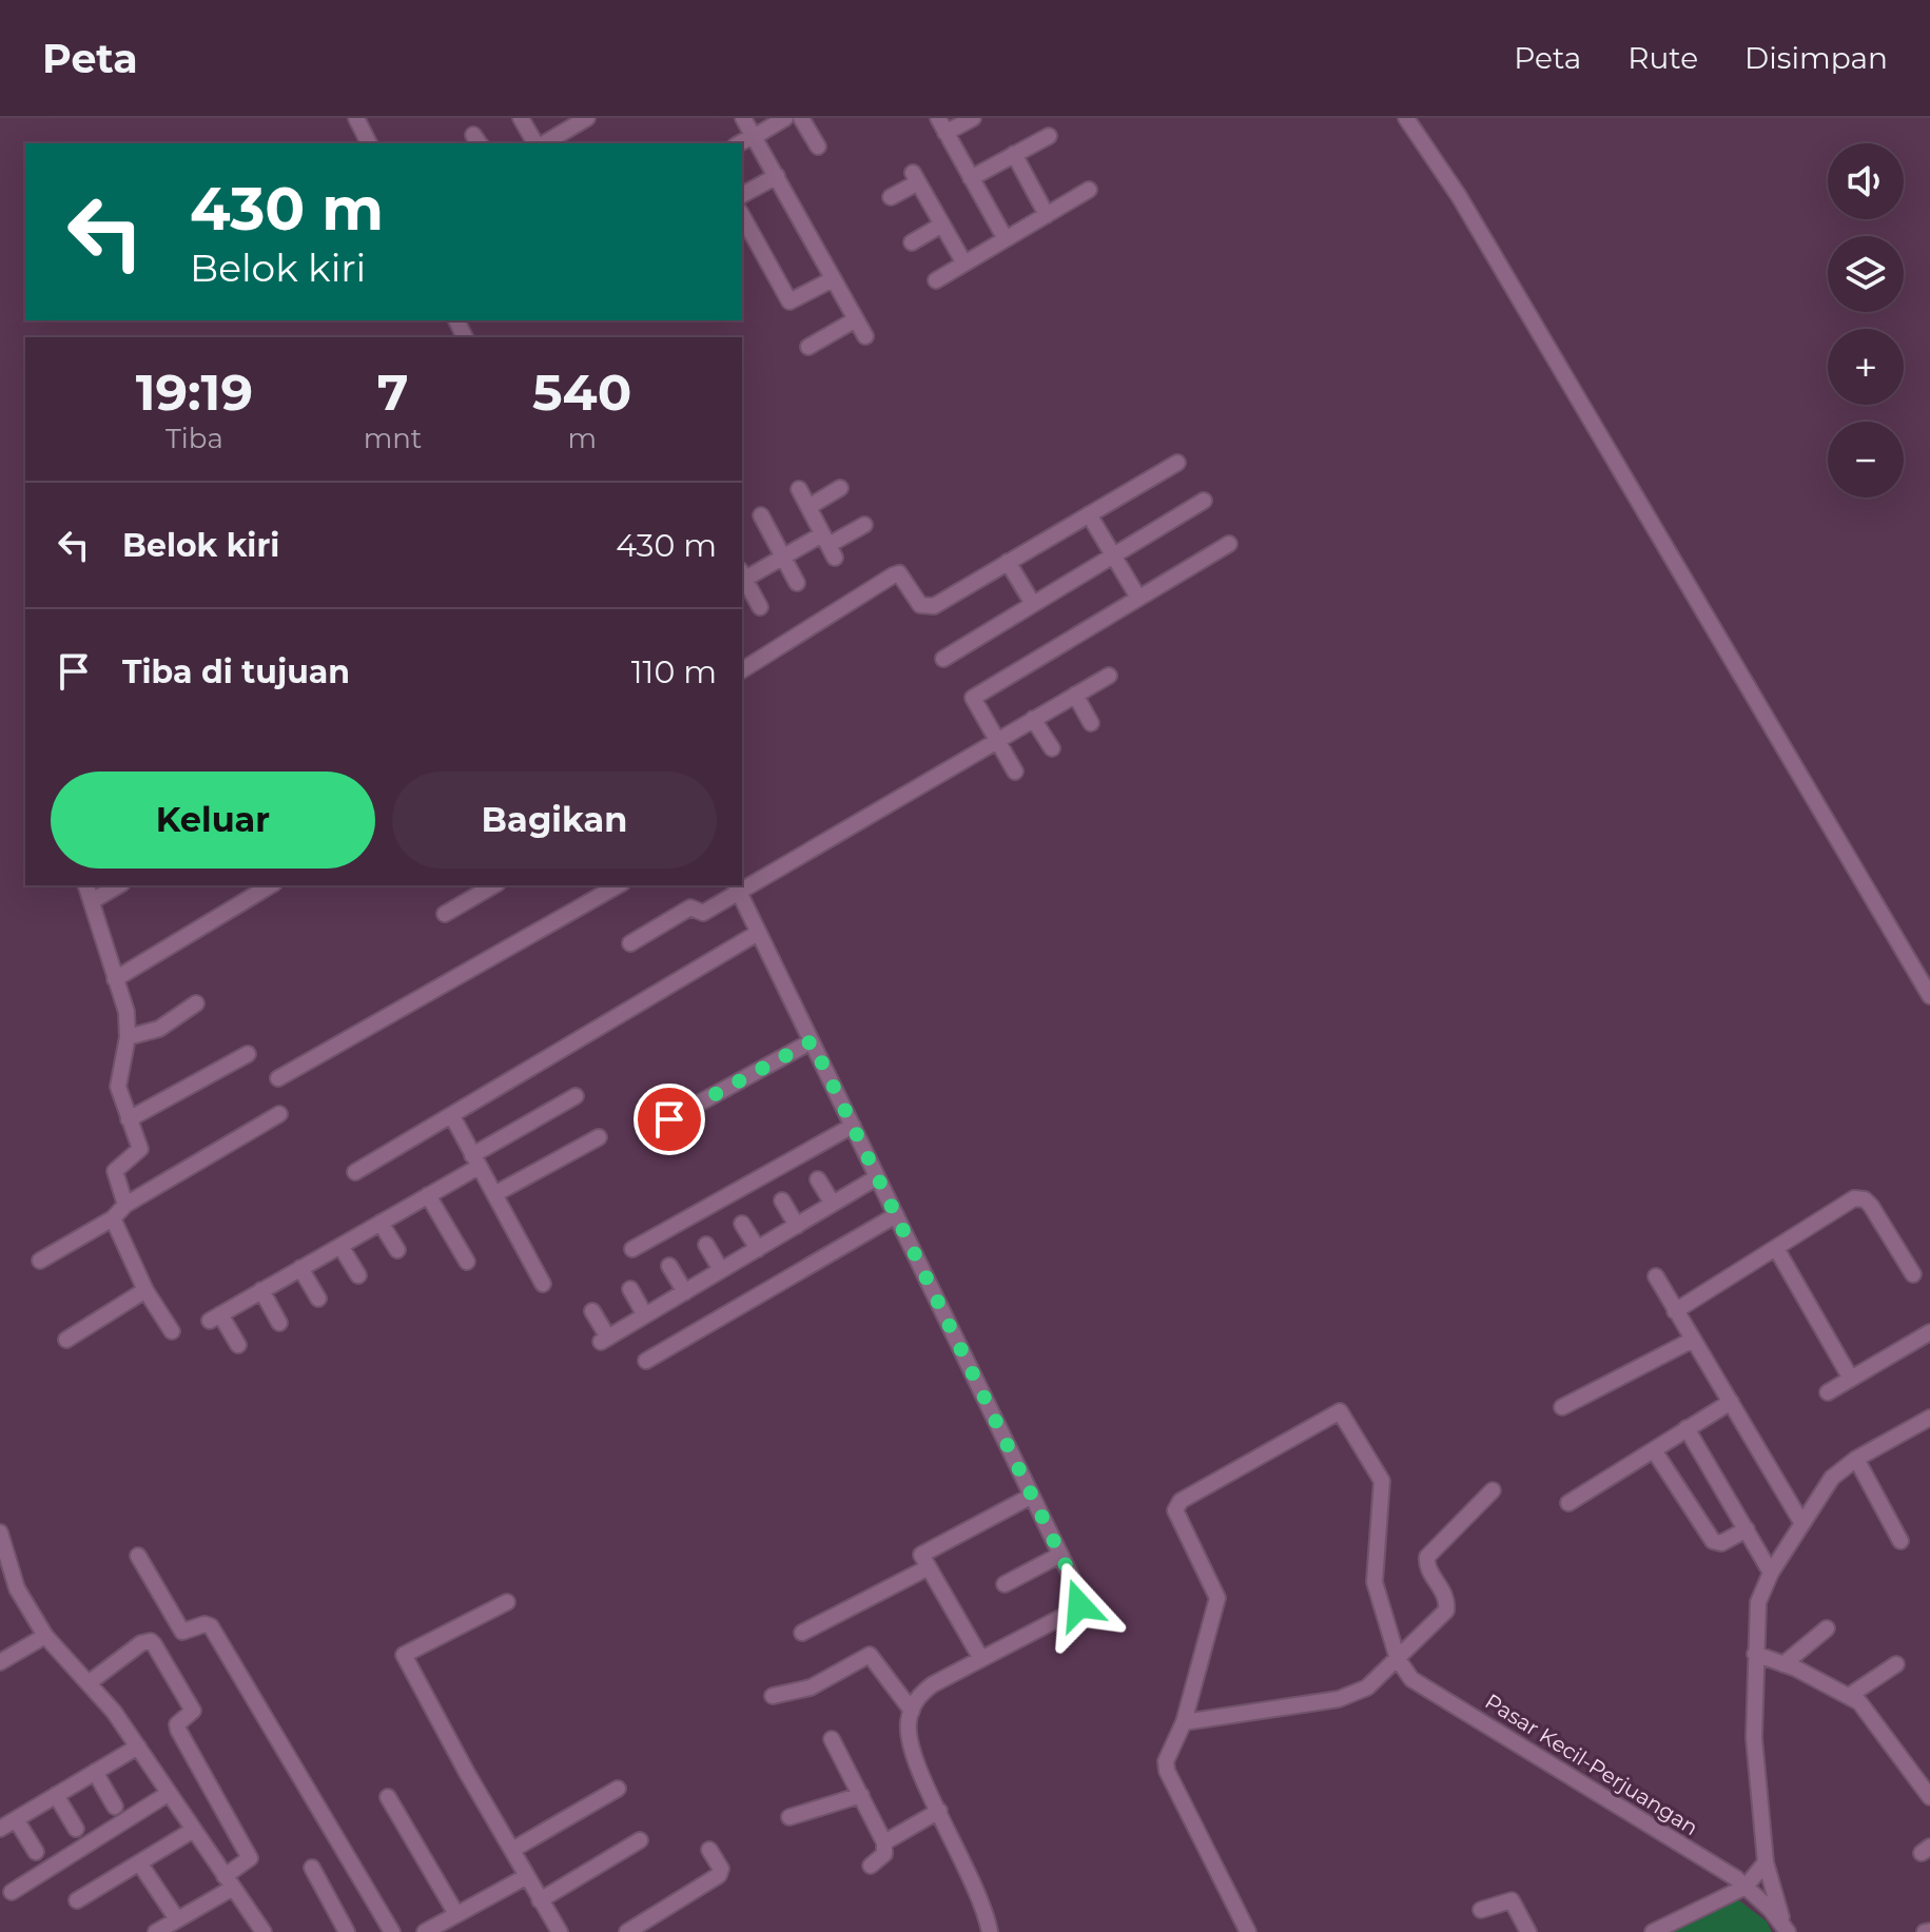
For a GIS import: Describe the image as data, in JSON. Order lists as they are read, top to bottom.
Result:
{
  "streets": {
    "street": ["Pasar Kecil-Perjuangan"]
  },
  "page": {
    "header": "Peta",
    "nav": ["Peta", "Rute", "Disimpan"],
    "map_buttons": ["+", "−"],
    "turn": ["430 m", "Belok kiri"],
    "eta": [
      "19:19",
      "Tiba",
      "7",
      "mnt",
      "540",
      "m"
    ],
    "list": [
      {
        "name": "Belok kiri",
        "value": "430 m"
      },
      {
        "name": "Tiba di tujuan",
        "value": "110 m"
      }
    ],
    "buttons": ["Keluar", "Bagikan"]
  }
}
